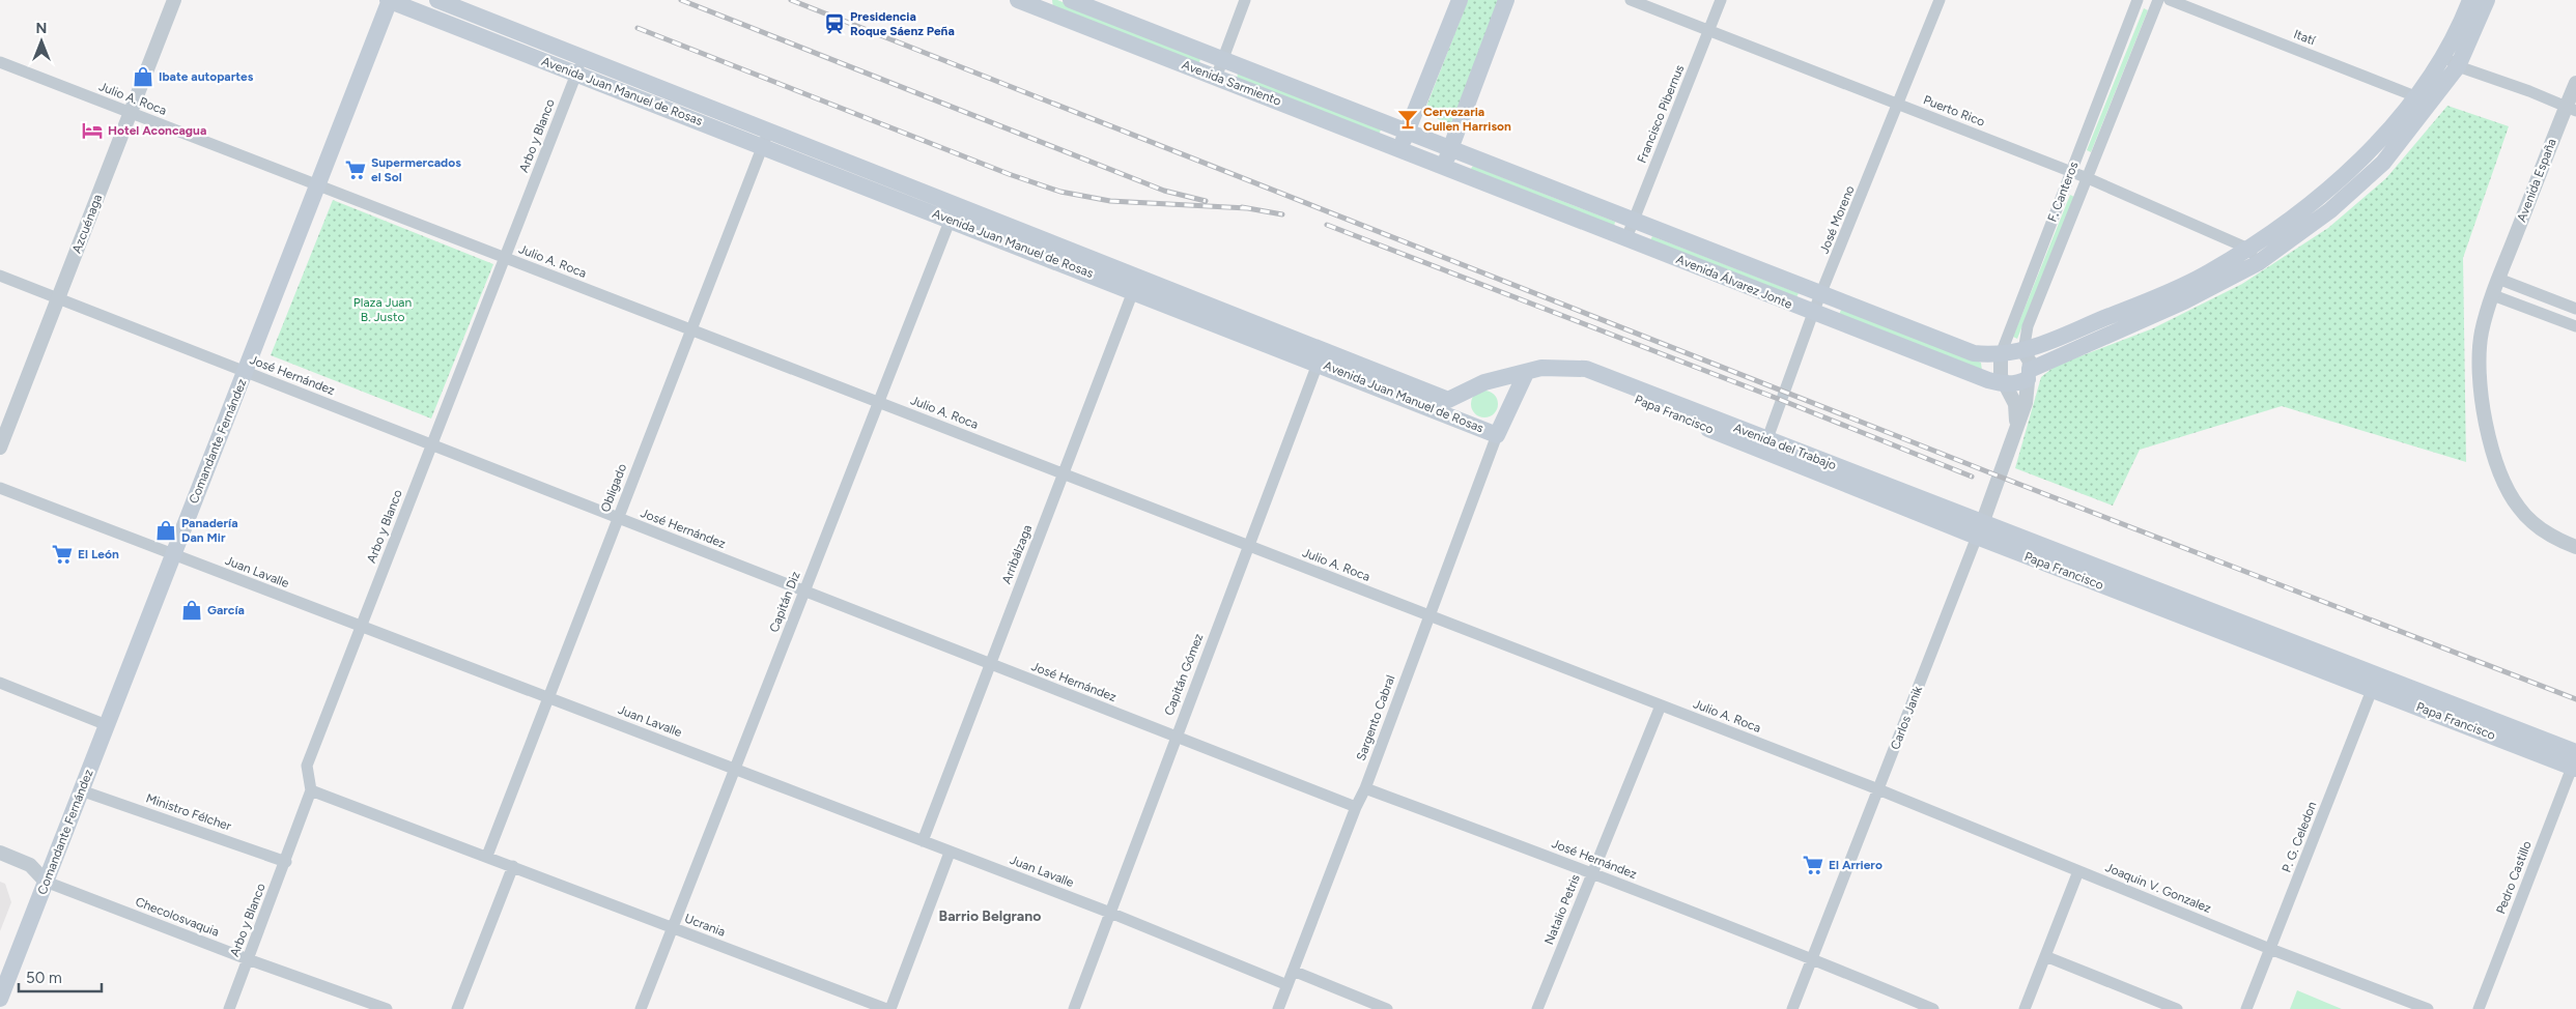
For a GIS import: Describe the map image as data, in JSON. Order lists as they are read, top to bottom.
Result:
{
  "streets": {
    "main road": [
      "Avenida Sarmiento",
      "Avenida Juan Manuel de Rosas",
      "Avenida Álvarez Jonte",
      "Papa Francisco",
      "Comandante Fernández",
      "Avenida del Trabajo"
    ],
    "street": [
      "Itatí",
      "Julio A. Roca",
      "Puerto Rico",
      "Francisco Pibernus",
      "Arbo y Blanco",
      "Avenida España",
      "F. Canteros",
      "José Moreno",
      "Azcuénaga",
      "José Hernández",
      "Obligado",
      "Arribálzaga",
      "Juan Lavalle",
      "Capitán Diz",
      "Capitán Gómez",
      "Sargento Cabral",
      "Carlos Janik",
      "Ministro Félcher",
      "P. G. Celedon",
      "Pedro Castillo",
      "Joaquin V. Gonzalez",
      "Natalio Petris",
      "Checolosvaquia",
      "Ucrania"
    ]
  },
  "crossings": [
    ["Itatí", "Avenida Álvarez Jonte"],
    ["Avenida Sarmiento", "Avenida Álvarez Jonte"],
    ["Avenida Juan Manuel de Rosas", "Arbo y Blanco"],
    ["Avenida Juan Manuel de Rosas", "Comandante Fernández"],
    ["Avenida Juan Manuel de Rosas", "Avenida del Trabajo"],
    ["Avenida Juan Manuel de Rosas", "Obligado"],
    ["Avenida Juan Manuel de Rosas", "Arribálzaga"],
    ["Avenida Juan Manuel de Rosas", "Capitán Diz"],
    ["Avenida Juan Manuel de Rosas", "Capitán Gómez"],
    ["Avenida Juan Manuel de Rosas", "Sargento Cabral"],
    ["Julio A. Roca", "Arbo y Blanco"],
    ["Julio A. Roca", "Azcuénaga"],
    ["Julio A. Roca", "Comandante Fernández"],
    ["Julio A. Roca", "Obligado"],
    ["Julio A. Roca", "Arribálzaga"],
    ["Julio A. Roca", "Capitán Diz"],
    ["Julio A. Roca", "Capitán Gómez"],
    ["Julio A. Roca", "Sargento Cabral"],
    ["Julio A. Roca", "Carlos Janik"],
    ["Julio A. Roca", "Joaquin V. Gonzalez"],
    ["Julio A. Roca", "Natalio Petris"],
    ["Puerto Rico", "Francisco Pibernus"],
    ["Puerto Rico", "F. Canteros"],
    ["Puerto Rico", "José Moreno"],
    ["Puerto Rico", "Avenida Álvarez Jonte"],
    ["Francisco Pibernus", "Avenida Álvarez Jonte"],
    ["Arbo y Blanco", "José Hernández"],
    ["Arbo y Blanco", "Juan Lavalle"],
    ["Arbo y Blanco", "Ministro Félcher"],
    ["Arbo y Blanco", "Checolosvaquia"],
    ["F. Canteros", "Avenida Álvarez Jonte"],
    ["F. Canteros", "Carlos Janik"],
    ["José Moreno", "Avenida Álvarez Jonte"],
    ["José Moreno", "Avenida del Trabajo"],
    ["Azcuénaga", "José Hernández"],
    ["Avenida Álvarez Jonte", "Carlos Janik"],
    ["José Hernández", "Comandante Fernández"],
    ["José Hernández", "Obligado"],
    ["José Hernández", "Arribálzaga"],
    ["José Hernández", "Capitán Diz"],
    ["José Hernández", "Capitán Gómez"],
    ["José Hernández", "Sargento Cabral"],
    ["José Hernández", "Carlos Janik"],
    ["José Hernández", "Natalio Petris"],
    ["Papa Francisco", "Avenida del Trabajo"],
    ["Papa Francisco", "Carlos Janik"],
    ["Papa Francisco", "P. G. Celedon"],
    ["Papa Francisco", "Pedro Castillo"],
    ["Comandante Fernández", "Juan Lavalle"],
    ["Comandante Fernández", "Ministro Félcher"],
    ["Comandante Fernández", "Checolosvaquia"],
    ["Avenida del Trabajo", "Carlos Janik"],
    ["Obligado", "Juan Lavalle"],
    ["Arribálzaga", "Juan Lavalle"],
    ["Juan Lavalle", "Capitán Diz"],
    ["Juan Lavalle", "Capitán Gómez"],
    ["Juan Lavalle", "Sargento Cabral"],
    ["Capitán Diz", "Ucrania"],
    ["Carlos Janik", "Joaquin V. Gonzalez"],
    ["P. G. Celedon", "Joaquin V. Gonzalez"]
  ],
  "districts": ["Barrio Belgrano"],
  "parks": ["Plaza Juan B. Justo"],
  "places": {
    "station": ["Presidencia Roque Sáenz Peña"],
    "shop": ["Ibate autopartes", "Panadería Dan Mir", "García"],
    "bar": ["Cervezaria Cullen Harrison"],
    "hotel": ["Hotel Aconcagua"],
    "supermarket": ["Supermercados el Sol", "El León", "El Arriero"]
  },
  "scale_bar": "50 m",
  "north": "top"
}
